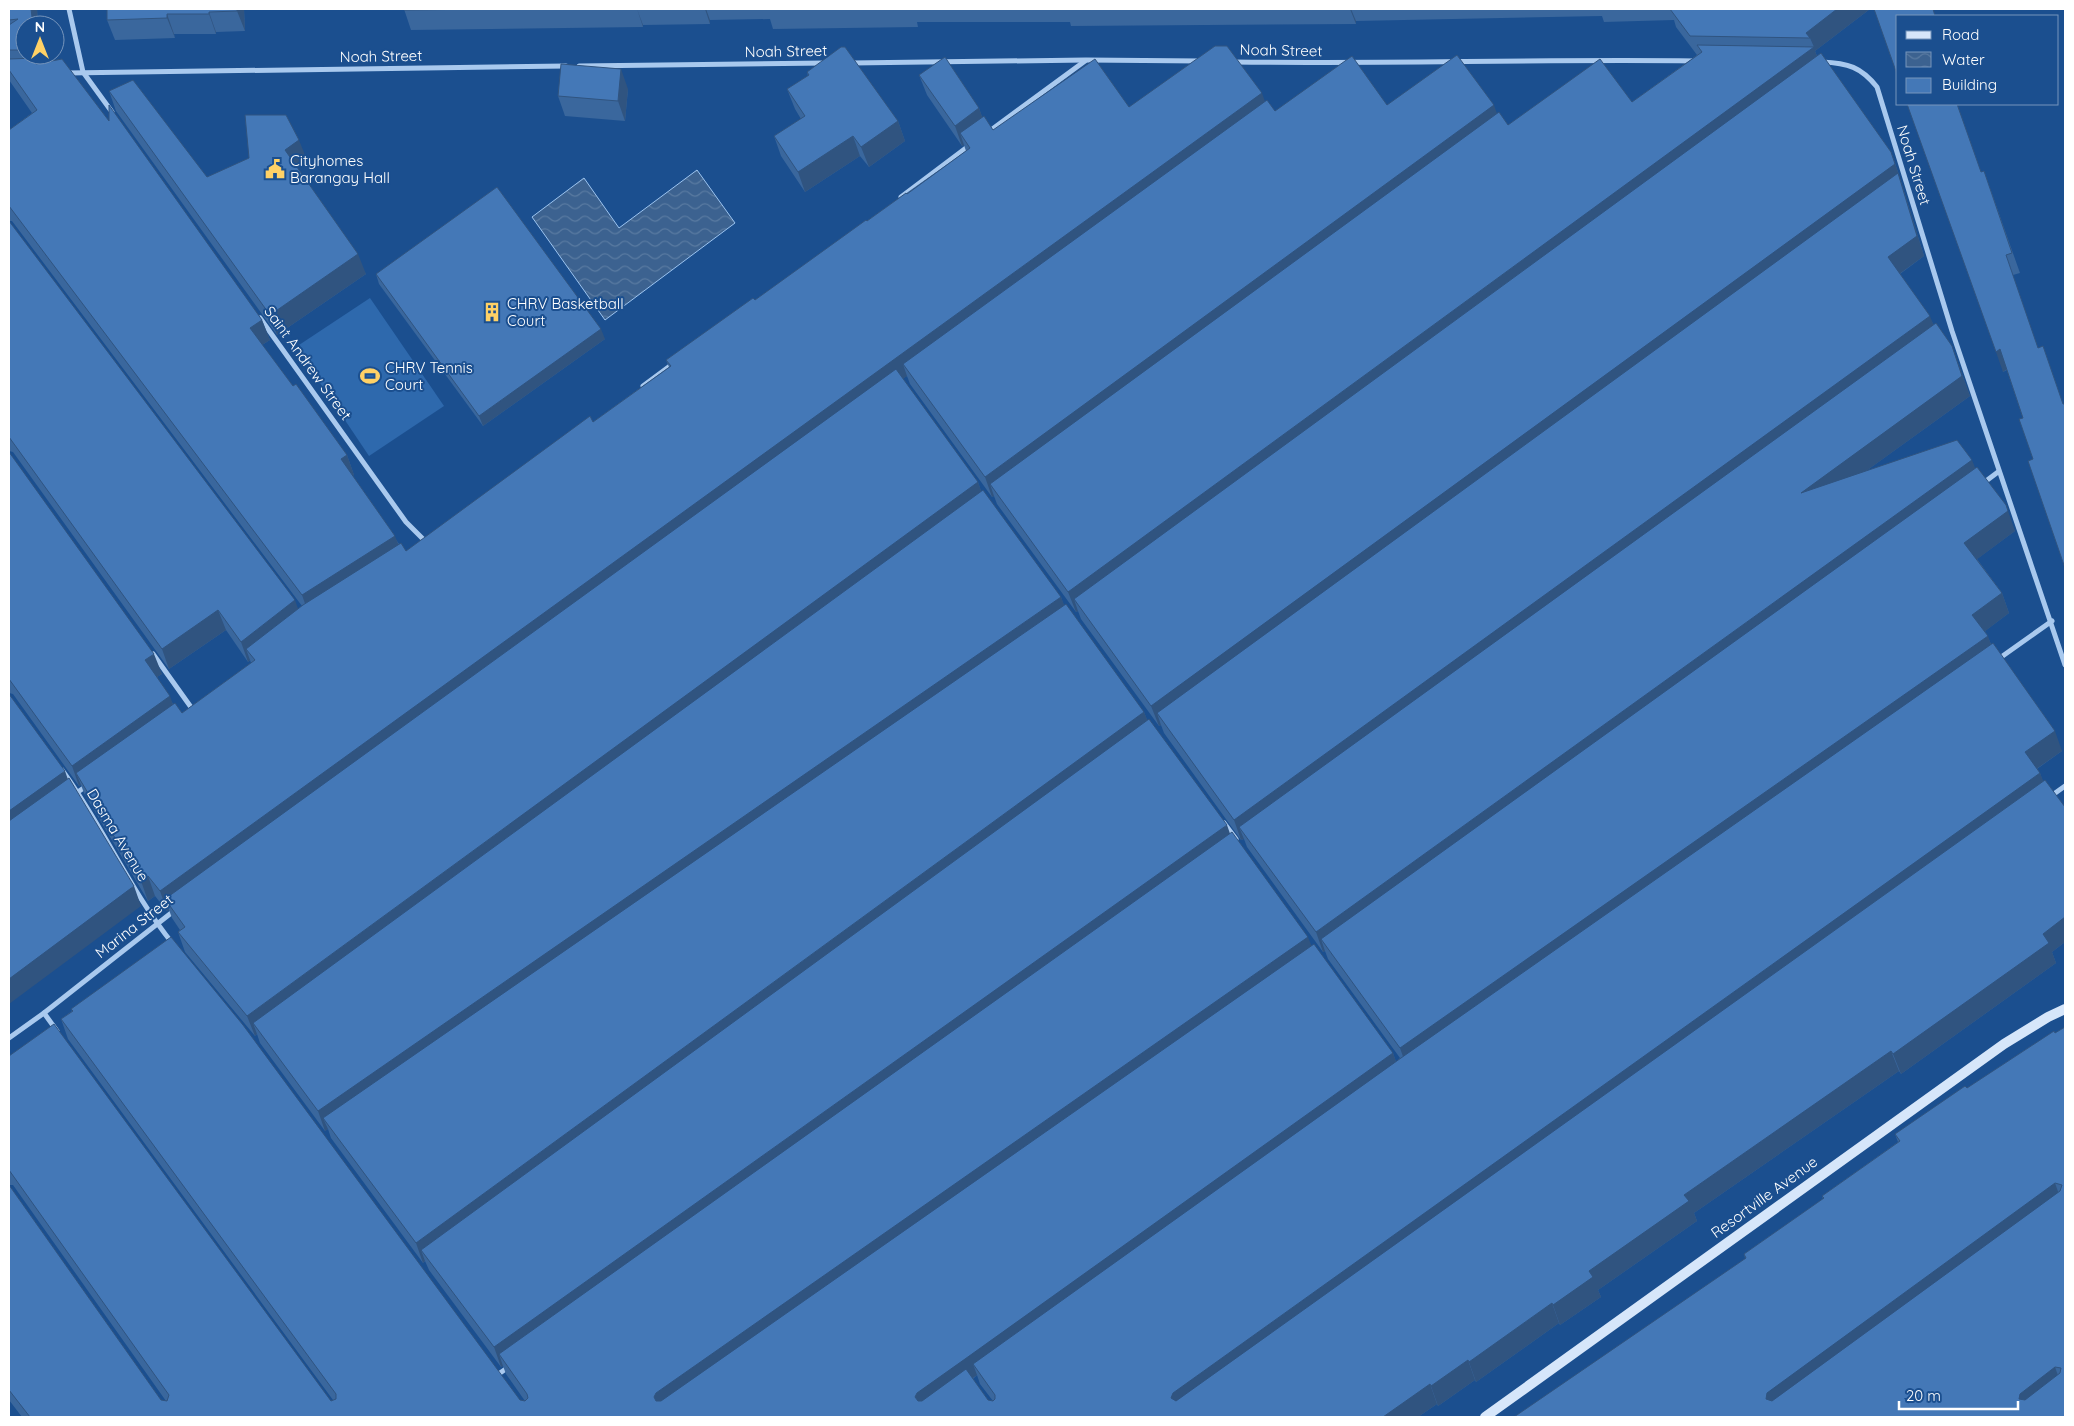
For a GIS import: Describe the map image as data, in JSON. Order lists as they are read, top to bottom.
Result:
{
  "streets": {
    "street": [
      "Noah Street",
      "Saint Andrew Street",
      "Dasma Avenue",
      "Marina Street",
      "Resortville Avenue"
    ]
  },
  "crossings": [
    ["Dasma Avenue", "Marina Street"]
  ],
  "places": {
    "public building": ["Cityhomes Barangay Hall"],
    "building": ["CHRV Basketball Court"],
    "sports": ["CHRV Tennis Court"]
  },
  "legend": ["Road", "Water", "Building"],
  "scale_bar": "20 m",
  "north": "top"
}
